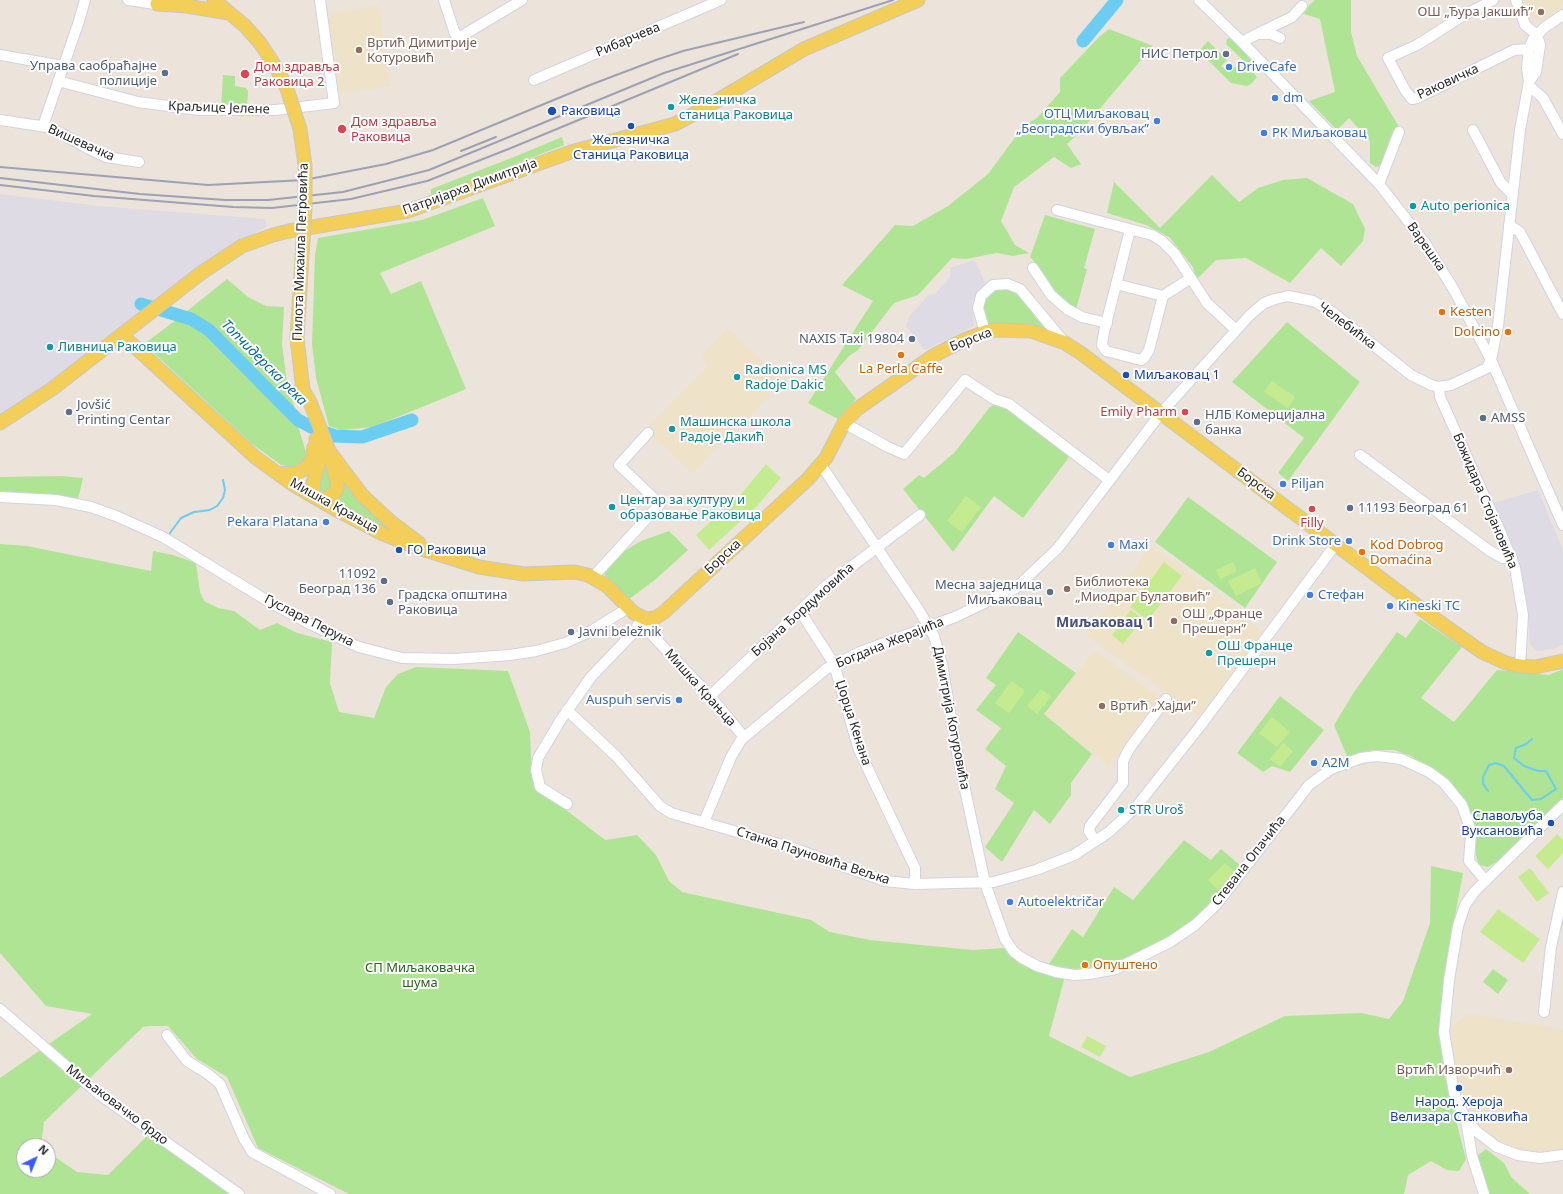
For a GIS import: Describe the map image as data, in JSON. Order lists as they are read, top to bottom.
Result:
{
  "streets": {
    "main road": [
      "Патријарха Димитрија",
      "Пилота Михаила Петровића",
      "Борска",
      "Мишка Крањца"
    ],
    "street": [
      "Рибарчева",
      "Раковичка",
      "Краљице Јелене",
      "Вишевачка",
      "Варешка",
      "Челебићка",
      "Божидара Стојановића",
      "Бојана Ђордумовића",
      "Гуслара Перуна",
      "Богдана Жерајића",
      "Димитрија Котуровића",
      "Џорџа Кенана",
      "Станка Пауновића Вељка",
      "Стевана Опачића",
      "Миљаковачко брдо"
    ]
  },
  "crossings": [
    ["Патријарха Димитрија", "Мишка Крањца"],
    ["Пилота Михаила Петровића", "Мишка Крањца"],
    ["Челебићка", "Борска"],
    ["Челебићка", "Божидара Стојановића"],
    ["Челебићка", "Богдана Жерајића"],
    ["Борска", "Божидара Стојановића"],
    ["Борска", "Мишка Крањца"],
    ["Борска", "Богдана Жерајића"],
    ["Борска", "Димитрија Котуровића"],
    ["Борска", "Станка Пауновића Вељка"],
    ["Мишка Крањца", "Бојана Ђордумовића"],
    ["Мишка Крањца", "Гуслара Перуна"],
    ["Мишка Крањца", "Богдана Жерајића"],
    ["Бојана Ђордумовића", "Димитрија Котуровића"],
    ["Бојана Ђордумовића", "Џорџа Кенана"],
    ["Богдана Жерајића", "Димитрија Котуровића"],
    ["Богдана Жерајића", "Џорџа Кенана"],
    ["Богдана Жерајића", "Станка Пауновића Вељка"],
    ["Димитрија Котуровића", "Станка Пауновића Вељка"],
    ["Димитрија Котуровића", "Стевана Опачића"],
    ["Џорџа Кенана", "Станка Пауновића Вељка"],
    ["Станка Пауновића Вељка", "Стевана Опачића"]
  ],
  "districts": ["Миљаковац 1"],
  "water": ["Топчидерска река"],
  "parks": ["СП Миљаковачка шума"],
  "places": [
    "ОШ „Ђура Јакшић”",
    "Вртић Димитрије Котуровић",
    "НИС Петрол",
    "DriveCafe",
    "Управа саобраћајне полиције",
    "Дом здравља Раковица 2",
    "dm",
    "Железничка станица Раковица",
    "Раковица",
    "ОТЦ Миљаковац „Београдски бувљак”",
    "Железничка Станица Раковица",
    "Дом здравља Раковица",
    "РК Миљаковац",
    "Auto perionica",
    "Kesten",
    "Dolcino",
    "NAXIS Taxi 19804",
    "Ливница Раковица",
    "La Perla Caffe",
    "Миљаковац 1",
    "Radionica MS Radoje Dakic",
    "Jovšić Printing Centar",
    "Emily Pharm",
    "AMSS",
    "НЛБ Комерцијална банка",
    "Машинска школа Радоје Дакић",
    "Piljan",
    "Центар за културу и образовање Раковица",
    "11193 Београд 61",
    "Filly",
    "Pekara Platana",
    "Drink Store",
    "Maxi",
    "ГО Раковица",
    "Kod Dobrog Domaćina",
    "11092 Београд 136",
    "Библиотека „Миодраг Булатовић”",
    "Месна заједница Миљаковац",
    "Стефан",
    "Градска општина Раковица",
    "Kineski TC",
    "ОШ „Франце Прешерн”",
    "Javni beležnik",
    "ОШ Франце Прешерн",
    "Auspuh servis",
    "Вртић „Хајди”",
    "A2M",
    "STR Uroš",
    "Славољуба Вуксановића",
    "Autoelektričar",
    "Опуштено",
    "Вртић Изворчић",
    "Народ. Хероја Велизара Станковића"
  ],
  "north": "top right"
}
